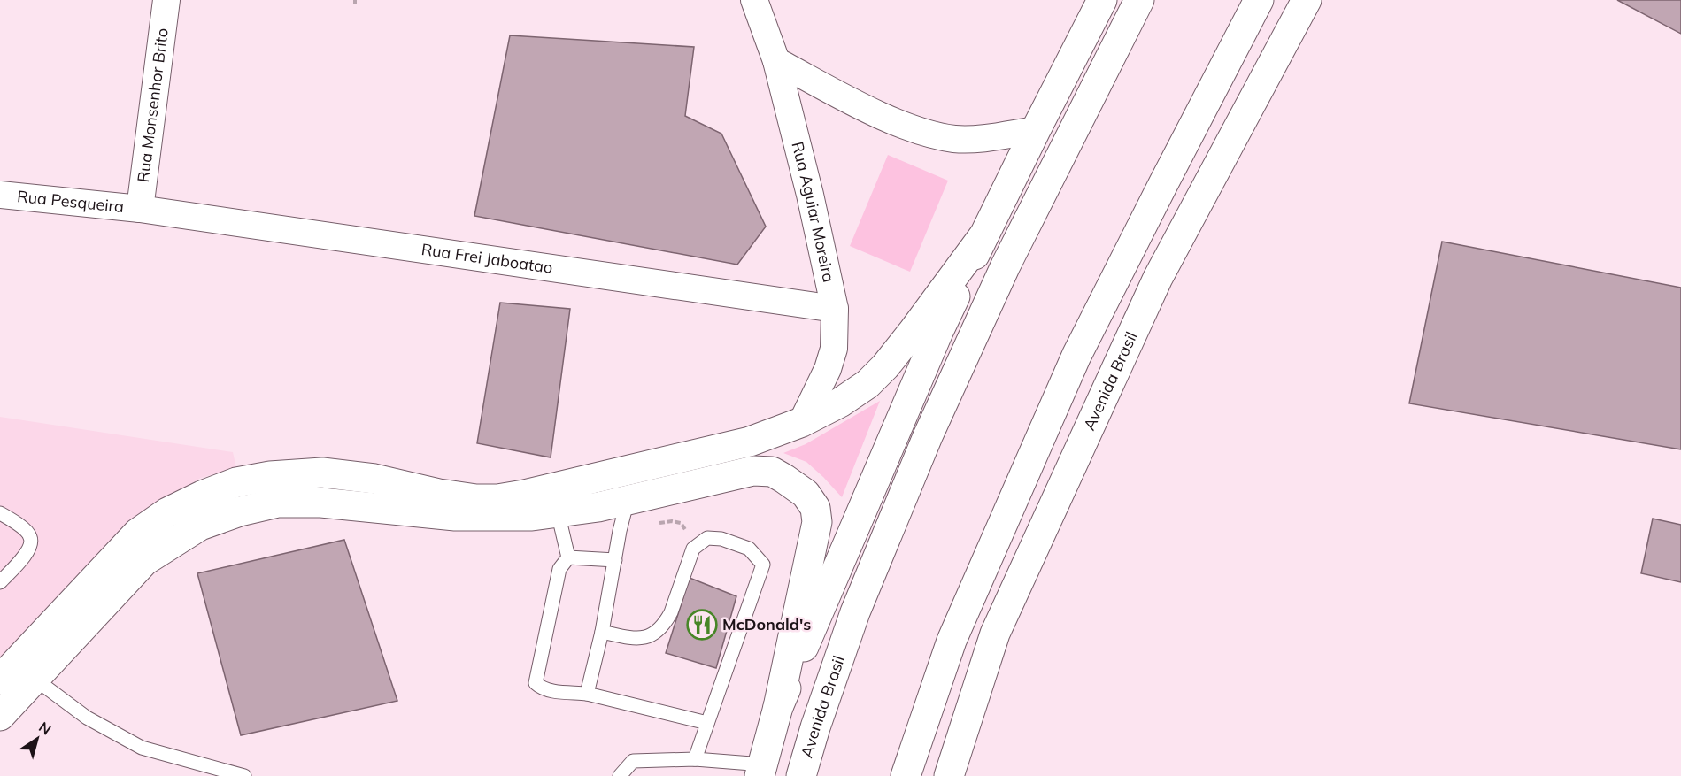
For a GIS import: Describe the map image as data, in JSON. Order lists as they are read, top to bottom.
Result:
{
  "streets": {
    "highway": ["Avenida Brasil"],
    "street": [
      "Rua Monsenhor Brito",
      "Rua Pesqueira",
      "Rua Aguiar Moreira",
      "Rua Frei Jaboatao"
    ]
  },
  "crossings": [
    ["Rua Monsenhor Brito", "Rua Pesqueira"],
    ["Rua Monsenhor Brito", "Rua Frei Jaboatao"],
    ["Rua Pesqueira", "Rua Frei Jaboatao"],
    ["Rua Aguiar Moreira", "Rua Frei Jaboatao"]
  ],
  "places": {
    "restaurant": ["McDonald's"]
  },
  "north": "top right"
}
